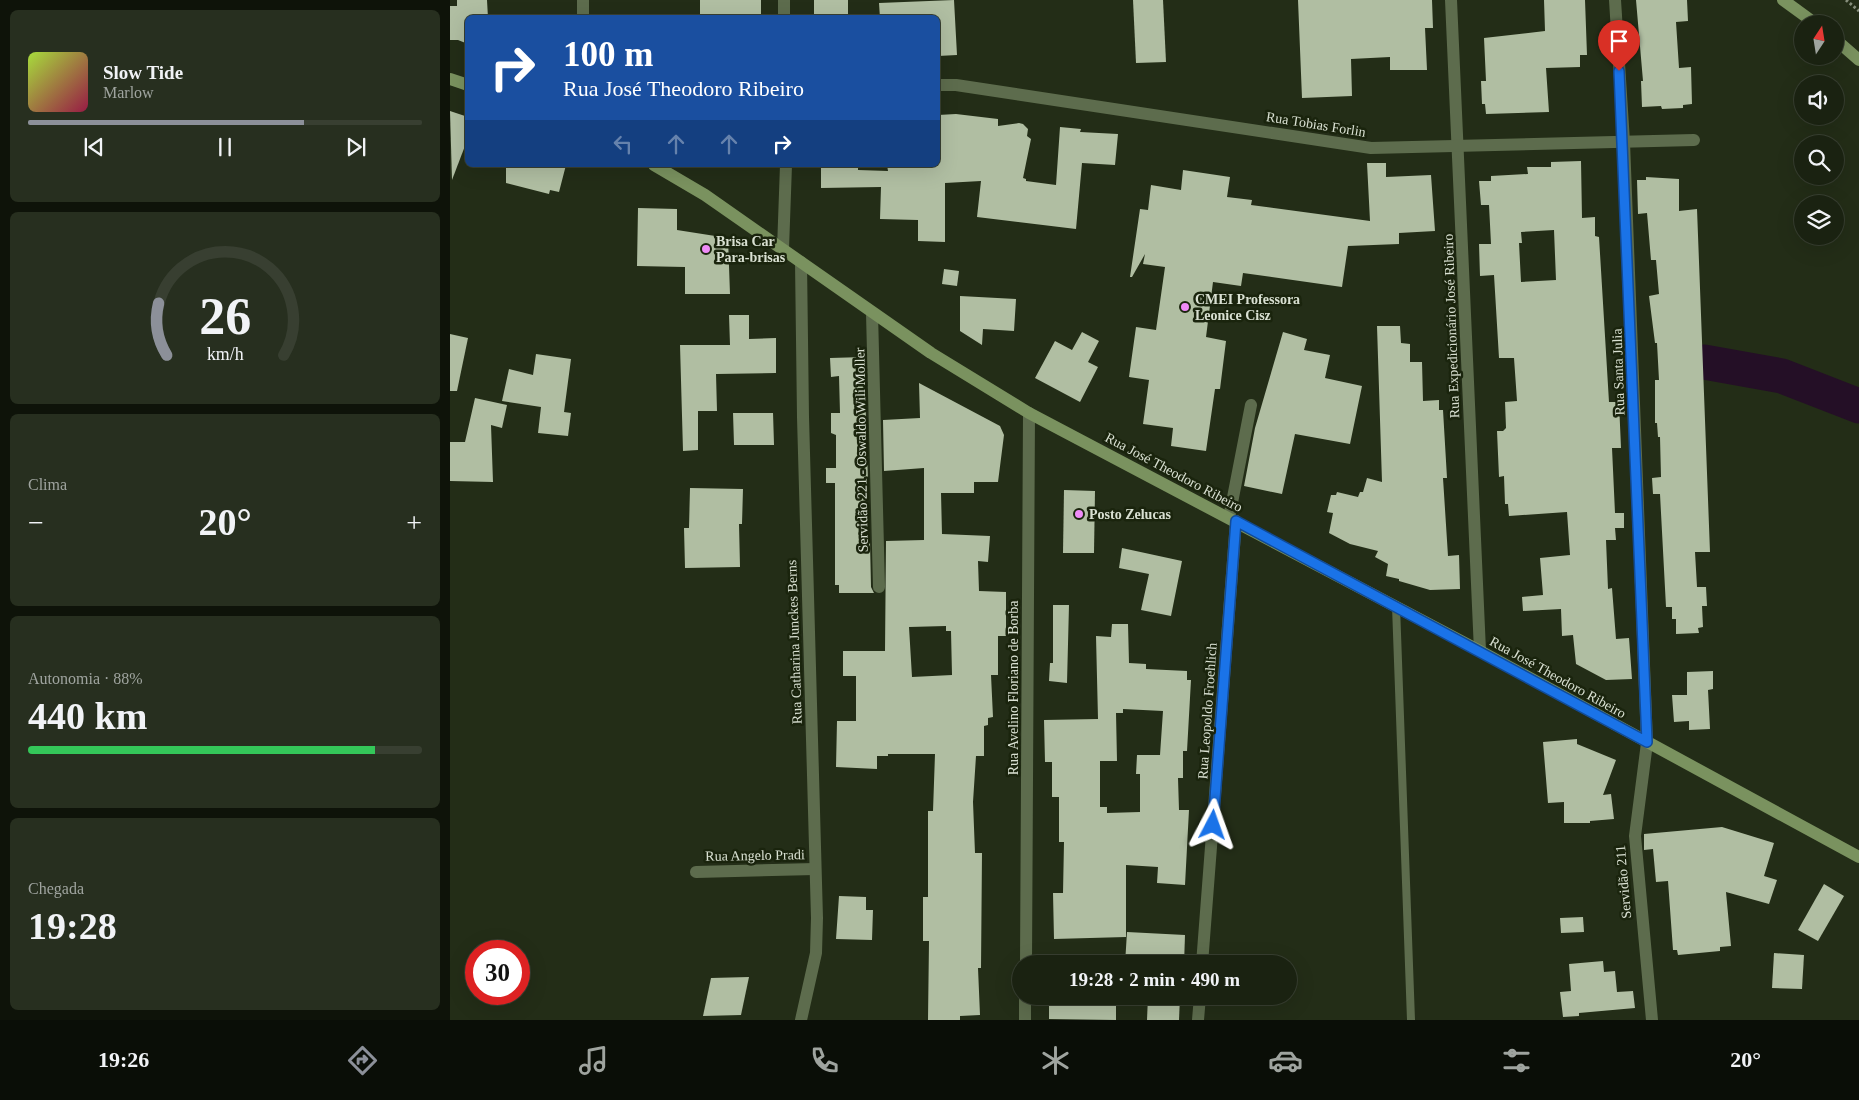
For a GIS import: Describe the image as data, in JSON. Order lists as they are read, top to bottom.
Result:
{
  "streets": {
    "main road": ["Rua José Theodoro Ribeiro"],
    "street": [
      "Rua Tobias Forlin",
      "Rua Expedicionário José Ribeiro",
      "Rua Santa Julia",
      "Servidão 221 - Oswaldo Wili Moller",
      "Rua Catharina Junckes Berns",
      "Rua Avelino Floriano de Borba",
      "Rua Leopoldo Froehlich",
      "Rua Angelo Pradi",
      "Servidão 211"
    ]
  },
  "crossings": [
    ["Rua Tobias Forlin", "Rua Expedicionário José Ribeiro"],
    ["Rua Tobias Forlin", "Rua Santa Julia"],
    ["Rua Expedicionário José Ribeiro", "Rua José Theodoro Ribeiro"],
    ["Rua Santa Julia", "Rua José Theodoro Ribeiro"],
    ["Rua Santa Julia", "Servidão 211"],
    ["Servidão 221 - Oswaldo Wili Moller", "Rua José Theodoro Ribeiro"],
    ["Rua José Theodoro Ribeiro", "Rua Catharina Junckes Berns"],
    ["Rua José Theodoro Ribeiro", "Rua Avelino Floriano de Borba"],
    ["Rua José Theodoro Ribeiro", "Rua Leopoldo Froehlich"],
    ["Rua José Theodoro Ribeiro", "Servidão 211"],
    ["Rua Catharina Junckes Berns", "Rua Angelo Pradi"]
  ],
  "places": ["Brisa Car Para-brisas", "CMEI Professora Leonice Cisz", "Posto Zelucas"],
  "north": "top",
  "page": {
    "turn": ["100 m", "Rua José Theodoro Ribeiro"],
    "song": ["Slow Tide", "Marlow"],
    "tile": [
      "Clima",
      ["Autonomia · 88%", "440 km"],
      ["Chegada", "19:28"]
    ],
    "heat": ["−", "20°", "+"],
    "limit": "30",
    "trip": "19:28 · 2 min · 490 m",
    "tabs": ["19:26", "20°"],
    "gauge": ["26", "km/h"]
  }
}
